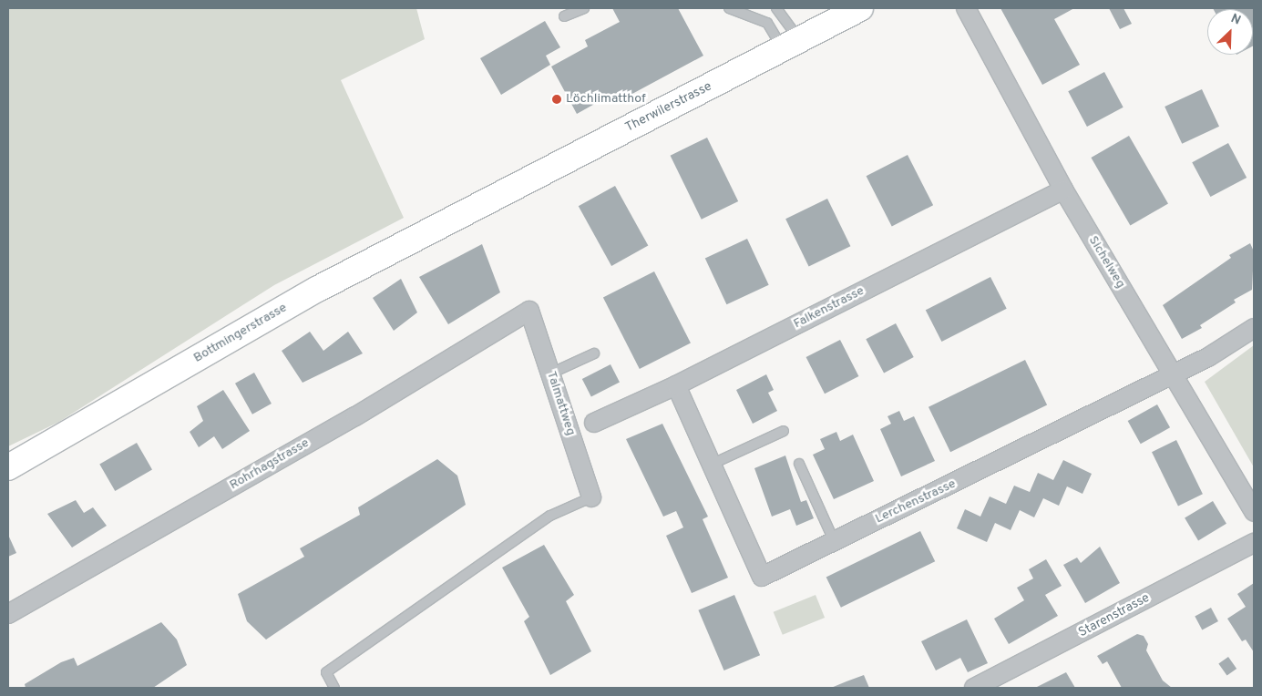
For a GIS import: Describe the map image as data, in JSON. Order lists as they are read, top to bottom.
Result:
{
  "streets": {
    "main road": ["Therwilerstrasse", "Bottmingerstrasse"],
    "street": [
      "Sichelweg",
      "Falkenstrasse",
      "Talmattweg",
      "Rohrhagstrasse",
      "Lerchenstrasse",
      "Starenstrasse"
    ]
  },
  "crossings": [
    ["Therwilerstrasse", "Bottmingerstrasse"],
    ["Sichelweg", "Falkenstrasse"],
    ["Sichelweg", "Lerchenstrasse"],
    ["Falkenstrasse", "Lerchenstrasse"],
    ["Talmattweg", "Rohrhagstrasse"]
  ],
  "places": ["Löchlimatthof"],
  "north": "top right"
}
